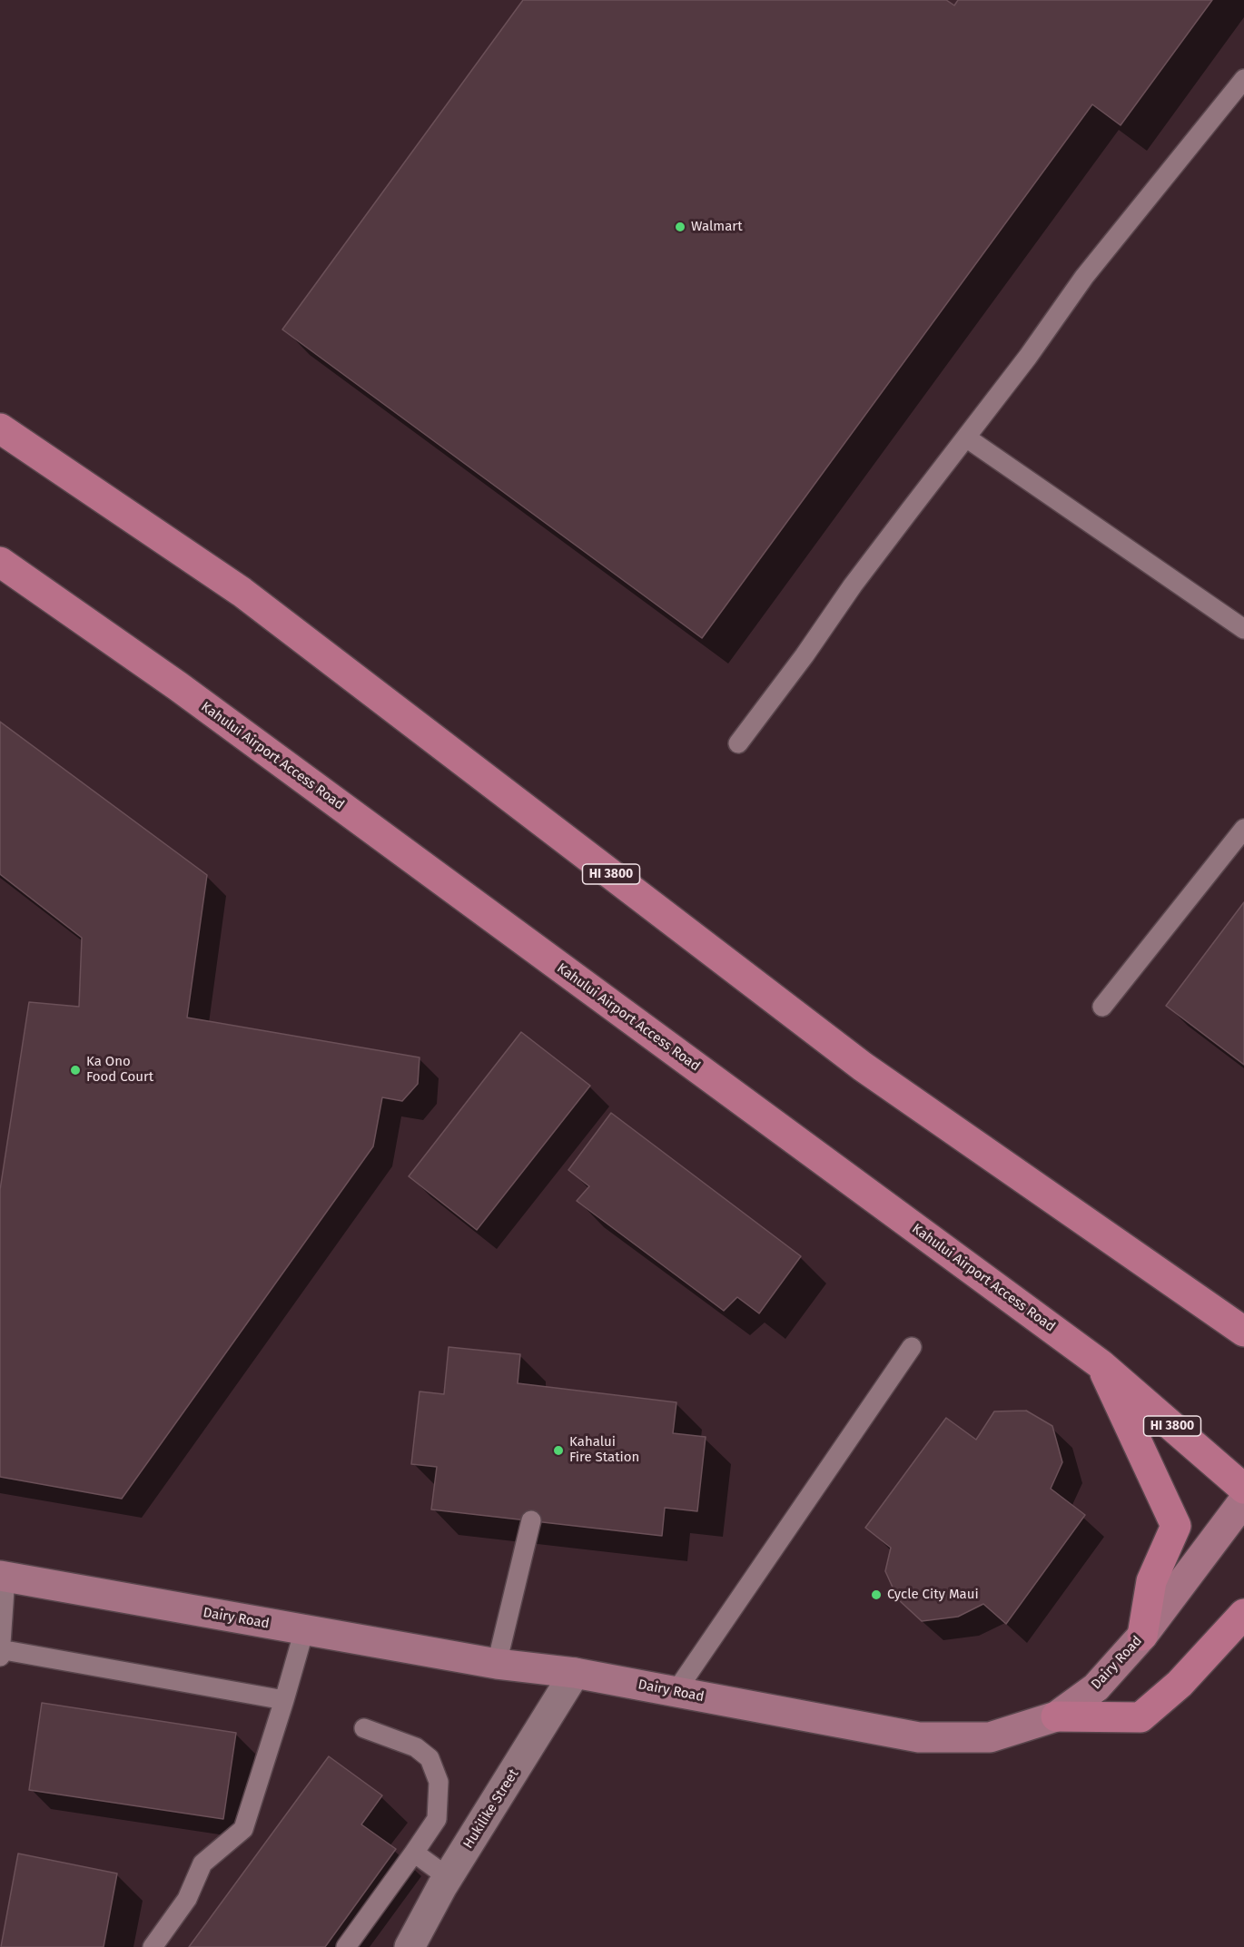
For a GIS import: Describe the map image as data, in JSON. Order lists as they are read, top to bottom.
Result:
{
  "streets": {
    "main road": ["Kahului Airport Access Road", "HI 3800", "Dairy Road"],
    "street": ["Hukilike Street"]
  },
  "crossings": [
    ["Dairy Road", "Hukilike Street"]
  ],
  "places": [
    "Walmart",
    "Ka Ono Food Court",
    "Kahalui Fire Station",
    "Cycle City Maui"
  ]
}
